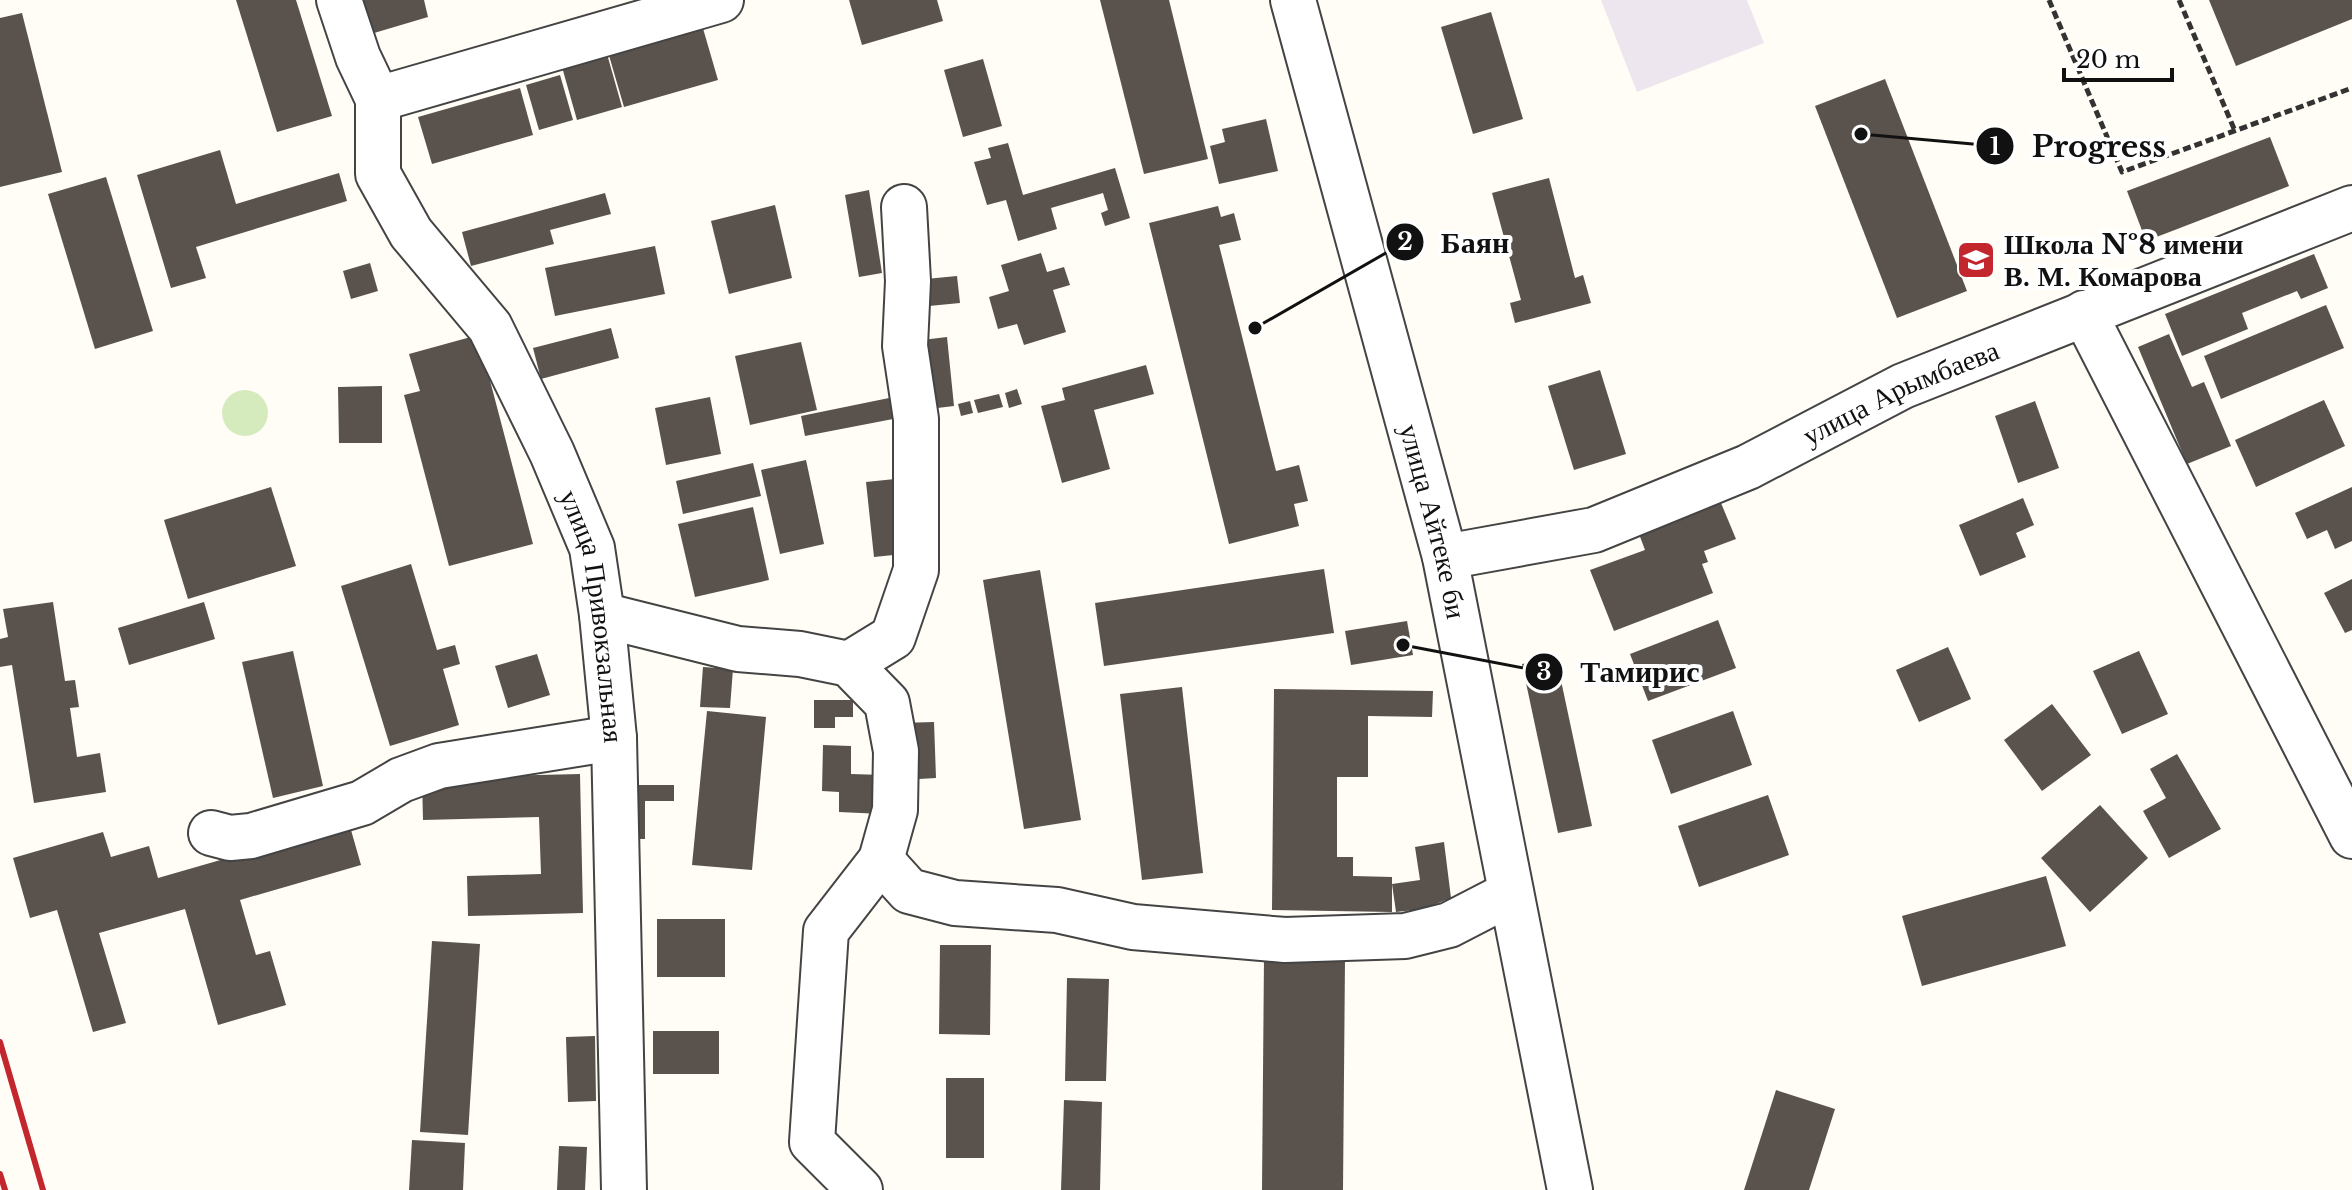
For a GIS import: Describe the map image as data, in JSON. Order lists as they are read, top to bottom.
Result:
{
  "streets": {
    "street": ["улица Арымбаева", "улица Айтеке би", "улица Привокзальная"]
  },
  "crossings": [
    ["улица Арымбаева", "улица Айтеке би"]
  ],
  "places": {
    "other": ["Progress", "Баян", "Тамирис"],
    "school or university": ["Школа №8 имени В. М. Комарова"]
  },
  "scale_bar": "20 m"
}
